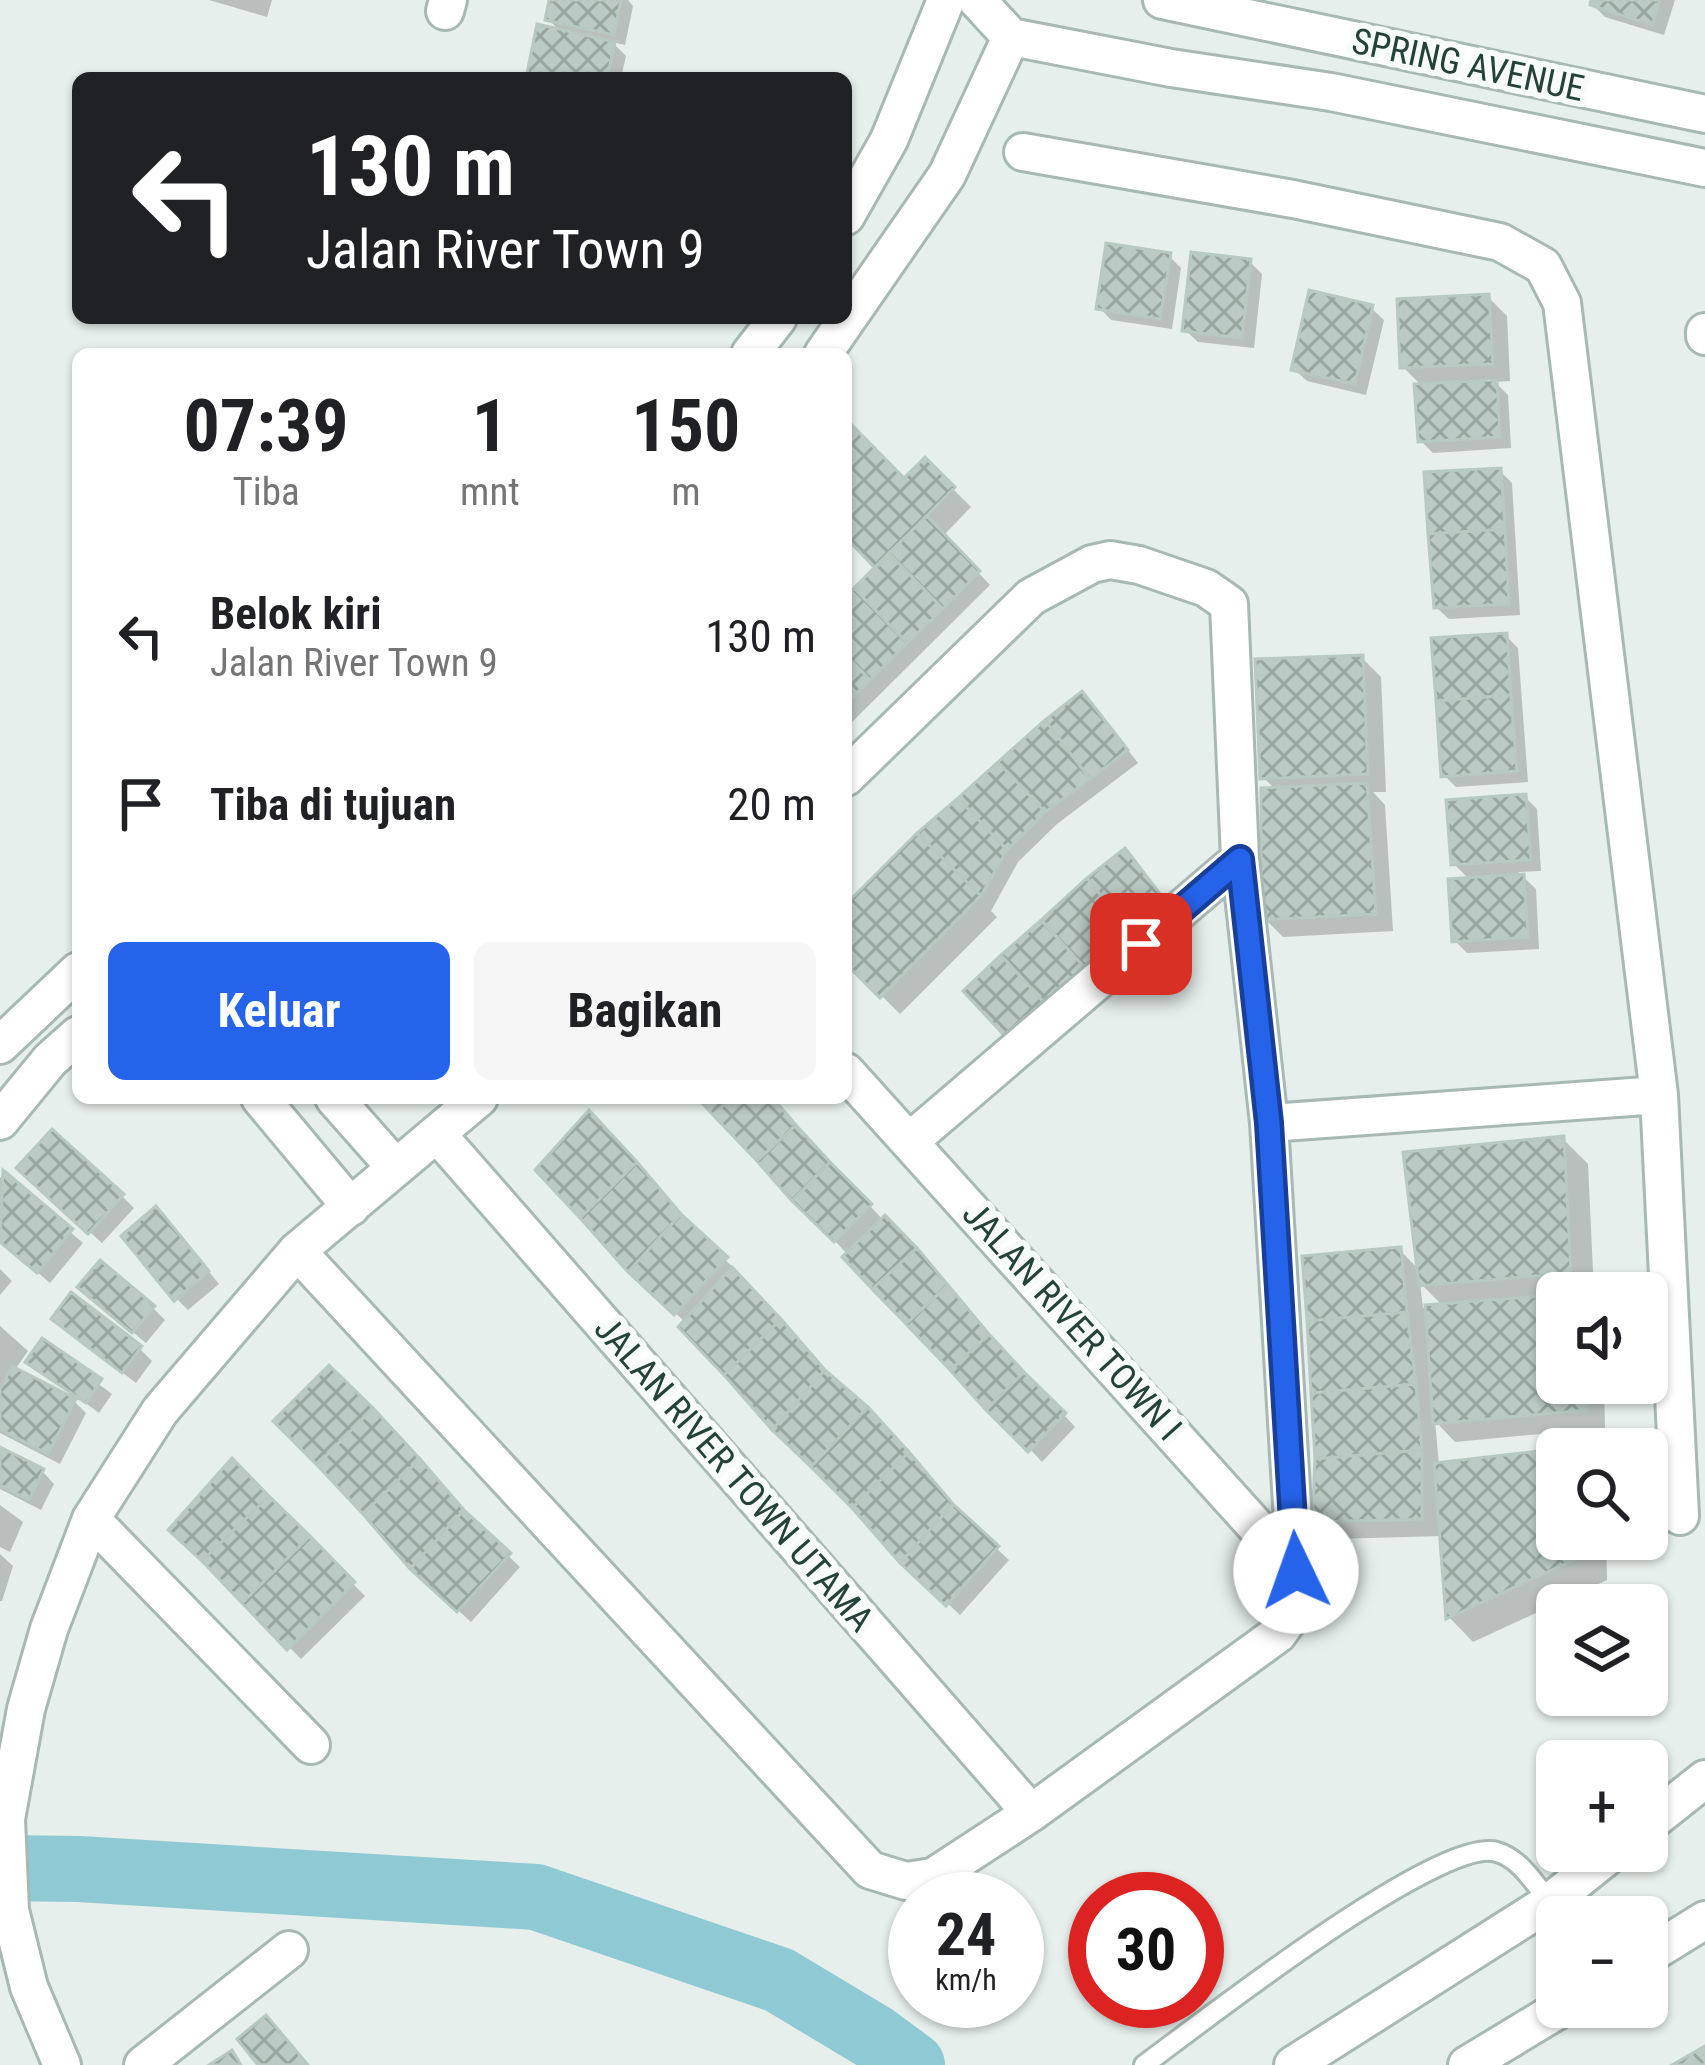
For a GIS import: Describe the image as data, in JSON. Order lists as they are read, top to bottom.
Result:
{
  "streets": {
    "street": ["SPRING AVENUE", "JALAN RIVER TOWN I", "JALAN RIVER TOWN UTAMA"]
  },
  "page": {
    "turn": ["130 m", "Jalan River Town 9"],
    "eta": [
      "07:39",
      "Tiba",
      "1",
      "mnt",
      "150",
      "m"
    ],
    "list": [
      {
        "name": "Belok kiri",
        "note": "Jalan River Town 9",
        "value": "130 m"
      },
      {
        "name": "Tiba di tujuan",
        "value": "20 m"
      }
    ],
    "buttons": ["Keluar", "Bagikan"],
    "map_buttons": ["+", "−"],
    "speed": "24 km/h",
    "limit": "30"
  }
}
